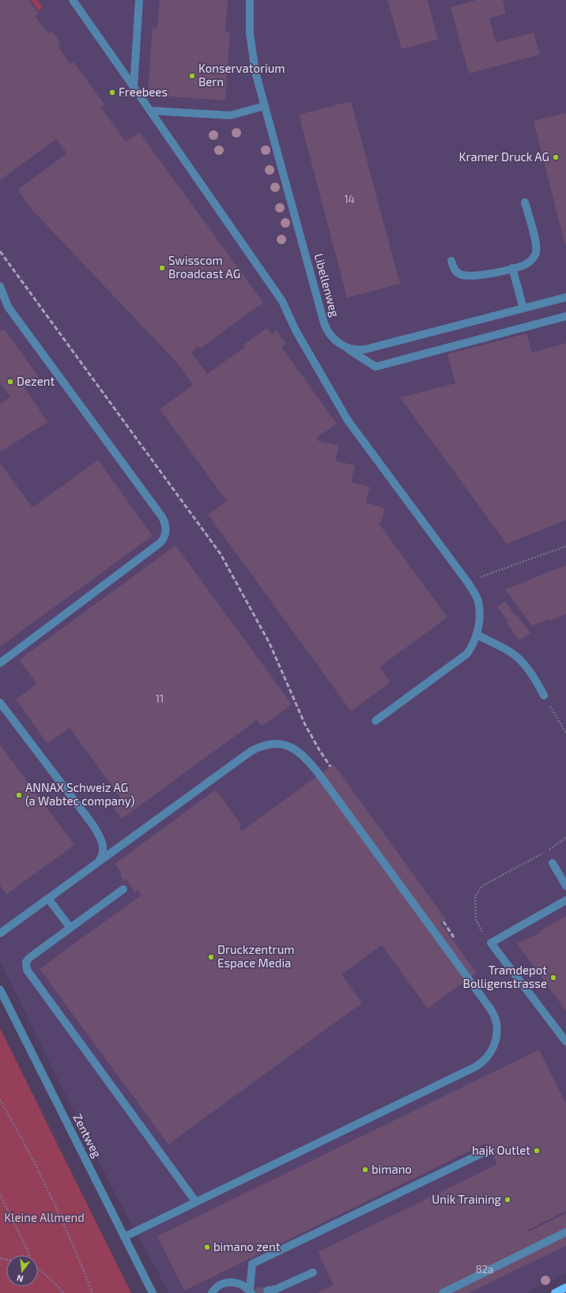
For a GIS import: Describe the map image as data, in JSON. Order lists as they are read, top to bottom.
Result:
{
  "streets": {
    "street": ["Libellenweg", "Zentweg"]
  },
  "parks": ["Kleine Allmend"],
  "places": [
    "Konservatorium Bern",
    "Freebees",
    "Kramer Druck AG",
    "Swisscom Broadcast AG",
    "Dezent",
    "ANNAX Schweiz AG (a Wabtec company)",
    "Druckzentrum Espace Media",
    "Tramdepot Bolligenstrasse",
    "hajk Outlet",
    "bimano",
    "Unik Training",
    "bimano zent"
  ],
  "house_numbers": ["14", "11", "82a"],
  "north": "bottom"
}
